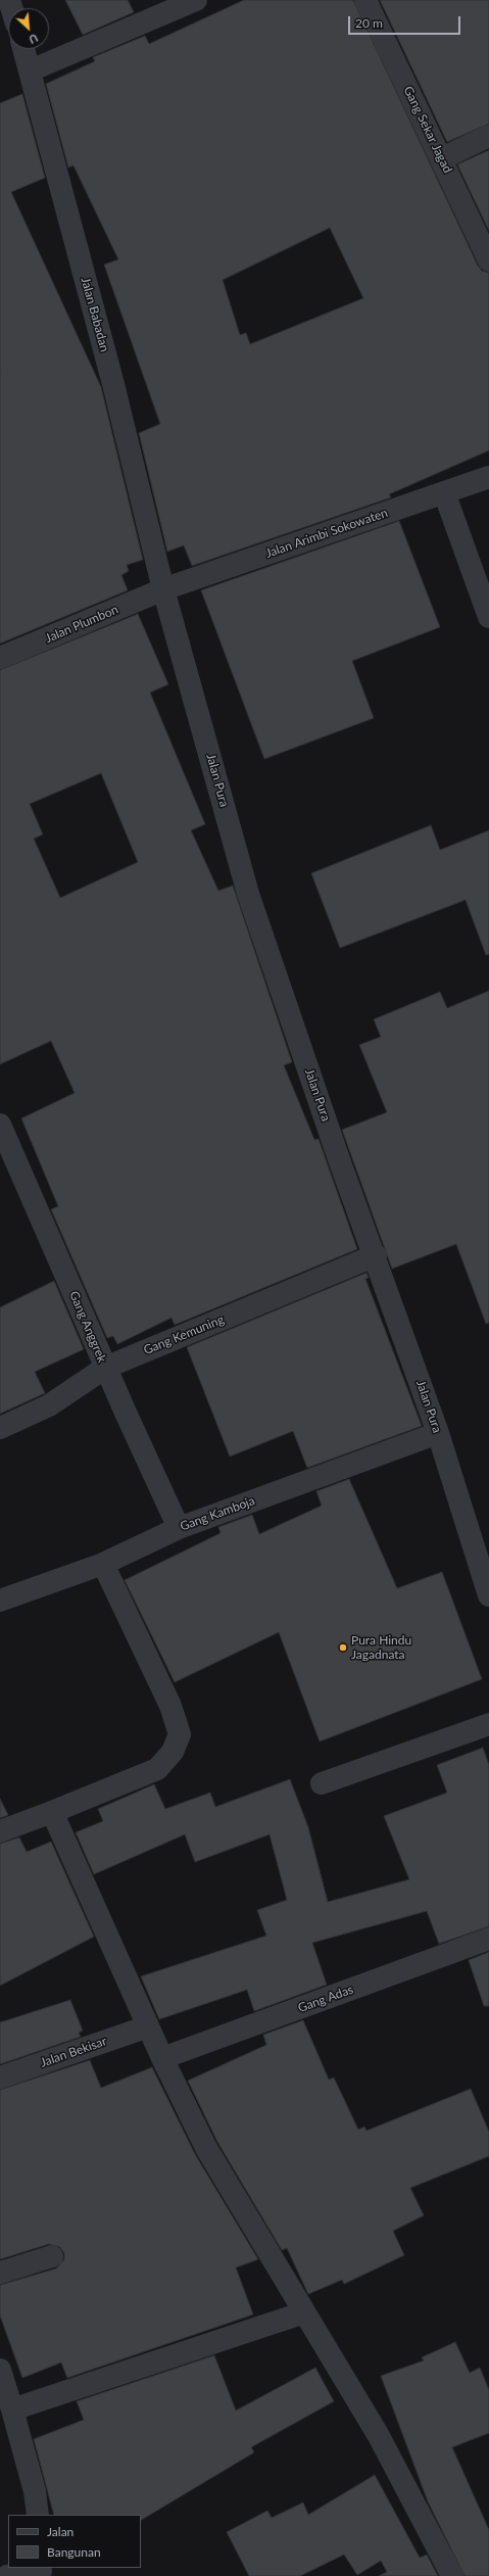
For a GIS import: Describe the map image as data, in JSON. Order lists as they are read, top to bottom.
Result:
{
  "streets": {
    "street": [
      "Gang Sekar Jagad",
      "Jalan Babadan",
      "Jalan Arimbi Sokowaten",
      "Jalan Plumbon",
      "Jalan Pura",
      "Gang Anggrek",
      "Gang Kemuning",
      "Gang Kamboja",
      "Gang Adas",
      "Jalan Bekisar"
    ]
  },
  "crossings": [
    ["Jalan Babadan", "Jalan Arimbi Sokowaten"],
    ["Jalan Babadan", "Jalan Plumbon"],
    ["Jalan Babadan", "Jalan Pura"],
    ["Jalan Arimbi Sokowaten", "Jalan Plumbon"],
    ["Jalan Arimbi Sokowaten", "Jalan Pura"],
    ["Jalan Plumbon", "Jalan Pura"],
    ["Jalan Pura", "Gang Kemuning"],
    ["Jalan Pura", "Gang Kamboja"],
    ["Gang Anggrek", "Gang Kemuning"],
    ["Gang Anggrek", "Gang Kamboja"]
  ],
  "places": ["Pura Hindu Jagadnata"],
  "legend": ["Jalan", "Bangunan"],
  "scale_bar": "20 m",
  "north": "bottom right"
}
